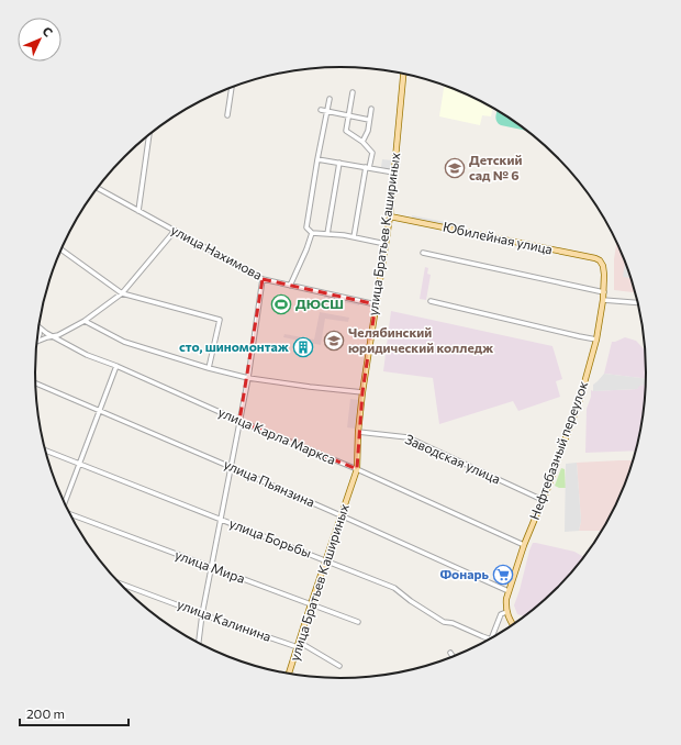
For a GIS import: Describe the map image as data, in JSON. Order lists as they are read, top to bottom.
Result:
{
  "streets": {
    "main road": ["улица Братьев Кашириных", "Юбилейная улица", "Нефтебазный переулок"],
    "street": [
      "улица Нахимова",
      "улица Карла Маркса",
      "Заводская улица",
      "улица Пьянзина",
      "улица Борьбы",
      "улица Мира",
      "улица Калинина"
    ]
  },
  "crossings": [
    ["улица Братьев Кашириных", "Юбилейная улица"],
    ["улица Братьев Кашириных", "улица Нахимова"],
    ["улица Братьев Кашириных", "улица Карла Маркса"],
    ["улица Братьев Кашириных", "Заводская улица"],
    ["улица Братьев Кашириных", "улица Пьянзина"],
    ["улица Братьев Кашириных", "улица Борьбы"],
    ["улица Братьев Кашириных", "улица Мира"],
    ["улица Братьев Кашириных", "улица Калинина"],
    ["Юбилейная улица", "Нефтебазный переулок"],
    ["улица Карла Маркса", "Нефтебазный переулок"],
    ["Нефтебазный переулок", "Заводская улица"],
    ["Нефтебазный переулок", "улица Пьянзина"]
  ],
  "places": {
    "school or university": ["Детский сад № 6", "Челябинский юридический колледж"],
    "sports": ["ДЮСШ"],
    "building": ["сто, шиномонтаж"],
    "supermarket": ["Фонарь"]
  },
  "scale_bar": "200 m",
  "north": "top right"
}
